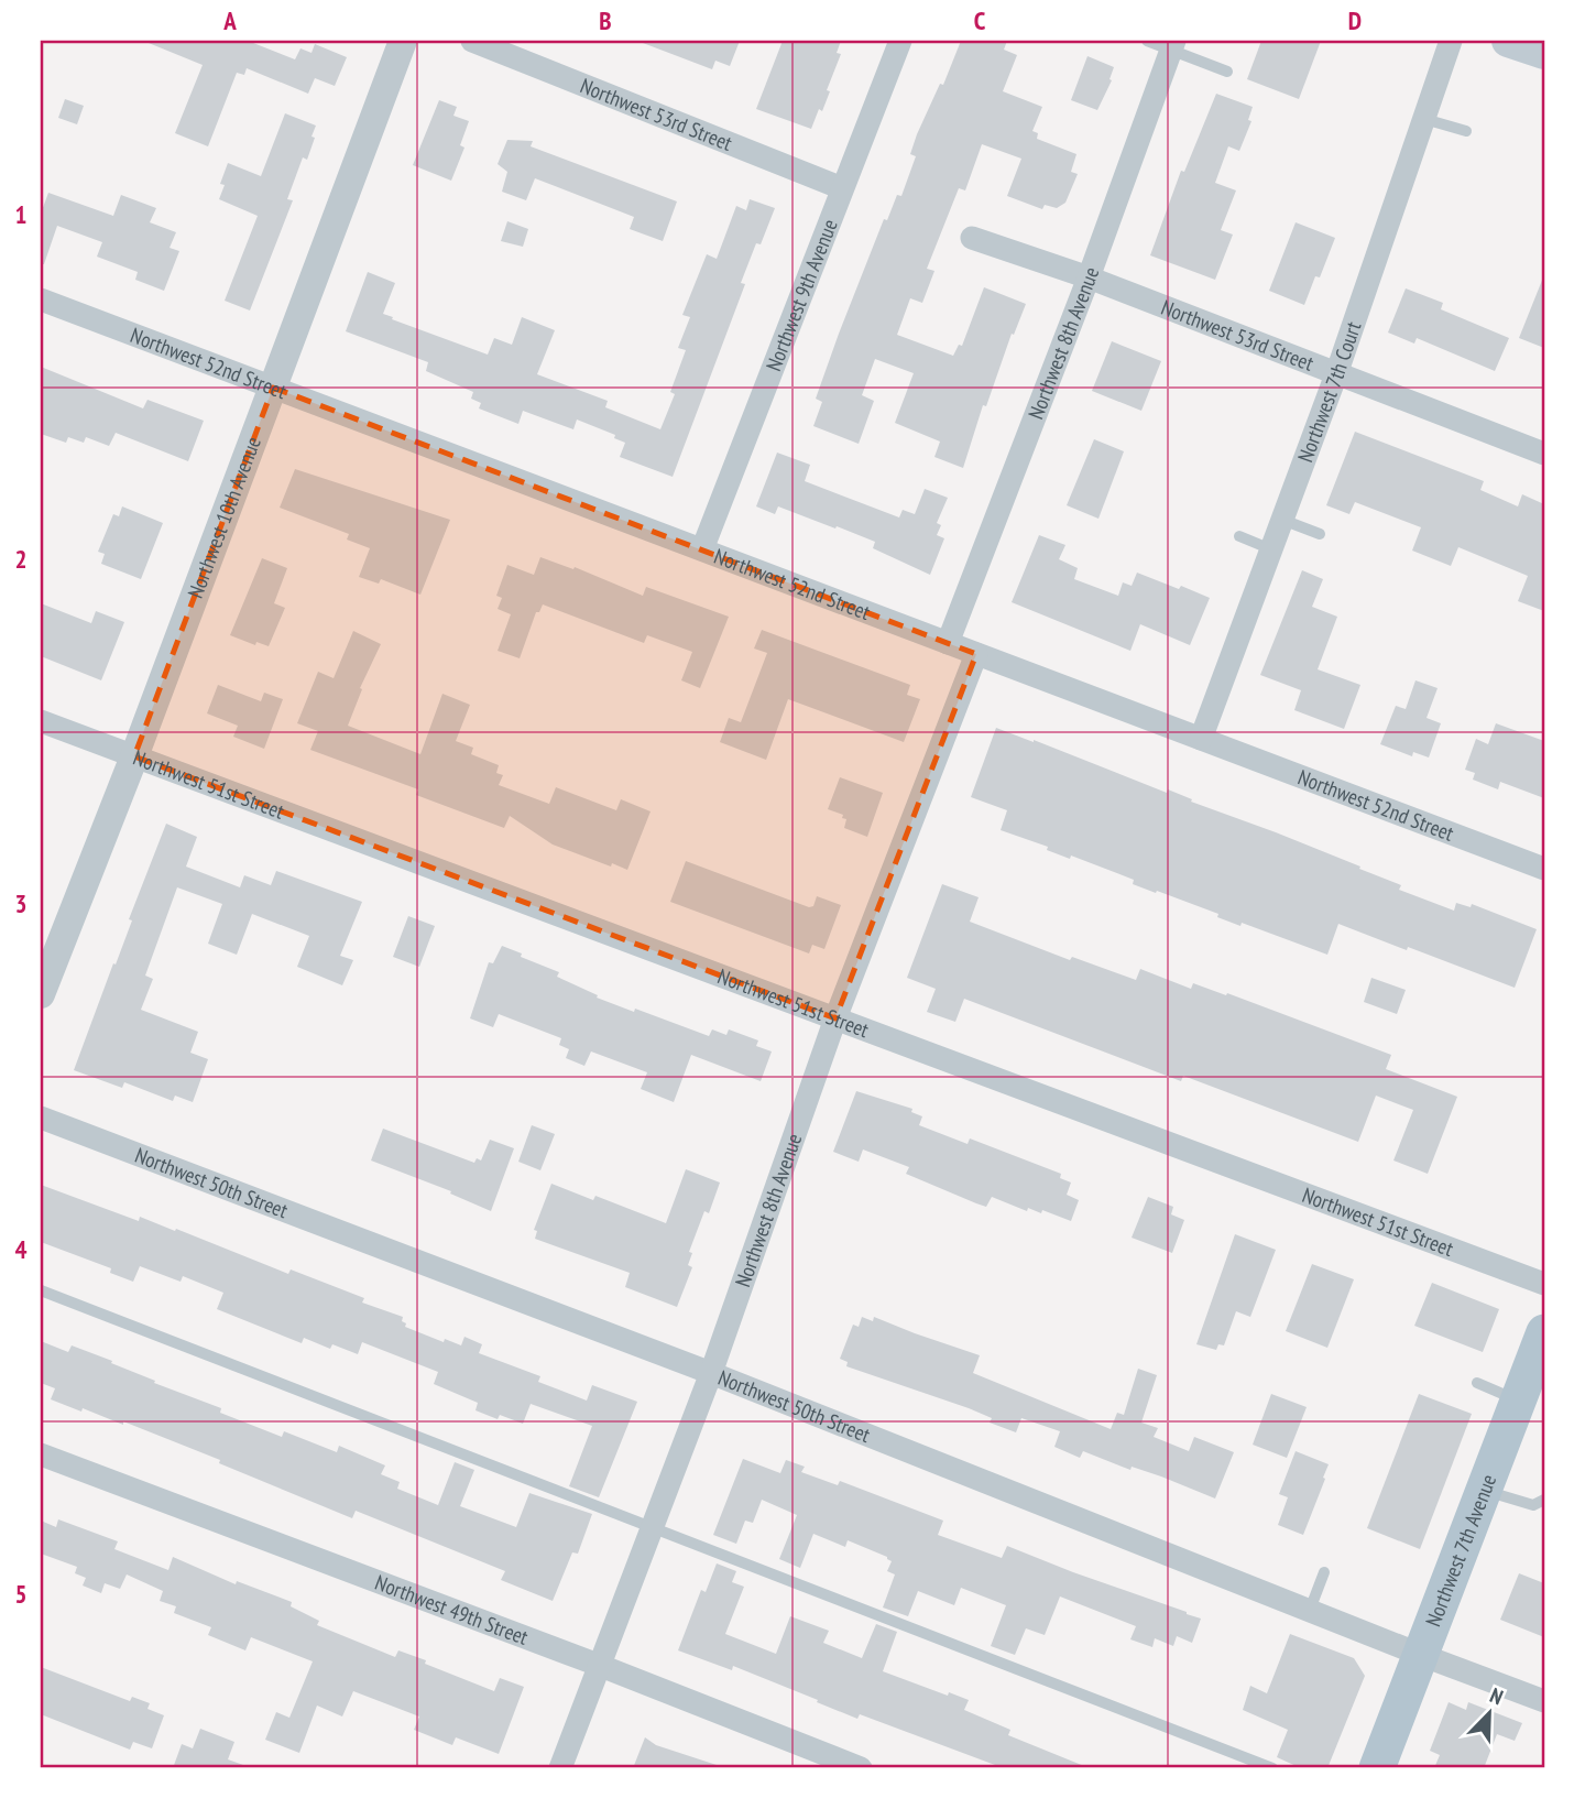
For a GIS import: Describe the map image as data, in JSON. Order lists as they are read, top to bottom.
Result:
{
  "streets": {
    "main road": ["Northwest 7th Avenue"],
    "street": [
      "Northwest 53rd Street",
      "Northwest 9th Avenue",
      "Northwest 8th Avenue",
      "Northwest 52nd Street",
      "Northwest 7th Court",
      "Northwest 10th Avenue",
      "Northwest 51st Street",
      "Northwest 50th Street",
      "Northwest 49th Street"
    ]
  },
  "crossings": [
    ["Northwest 53rd Street", "Northwest 9th Avenue"],
    ["Northwest 53rd Street", "Northwest 8th Avenue"],
    ["Northwest 53rd Street", "Northwest 7th Court"],
    ["Northwest 9th Avenue", "Northwest 52nd Street"],
    ["Northwest 8th Avenue", "Northwest 52nd Street"],
    ["Northwest 8th Avenue", "Northwest 51st Street"],
    ["Northwest 8th Avenue", "Northwest 50th Street"],
    ["Northwest 8th Avenue", "Northwest 49th Street"],
    ["Northwest 52nd Street", "Northwest 7th Court"],
    ["Northwest 52nd Street", "Northwest 10th Avenue"],
    ["Northwest 10th Avenue", "Northwest 51st Street"],
    ["Northwest 50th Street", "Northwest 7th Avenue"]
  ],
  "north": "top right",
  "grid": {
    "columns": [
      "A",
      "B",
      "C",
      "D"
    ],
    "rows": [
      "1",
      "2",
      "3",
      "4",
      "5"
    ]
  }
}
